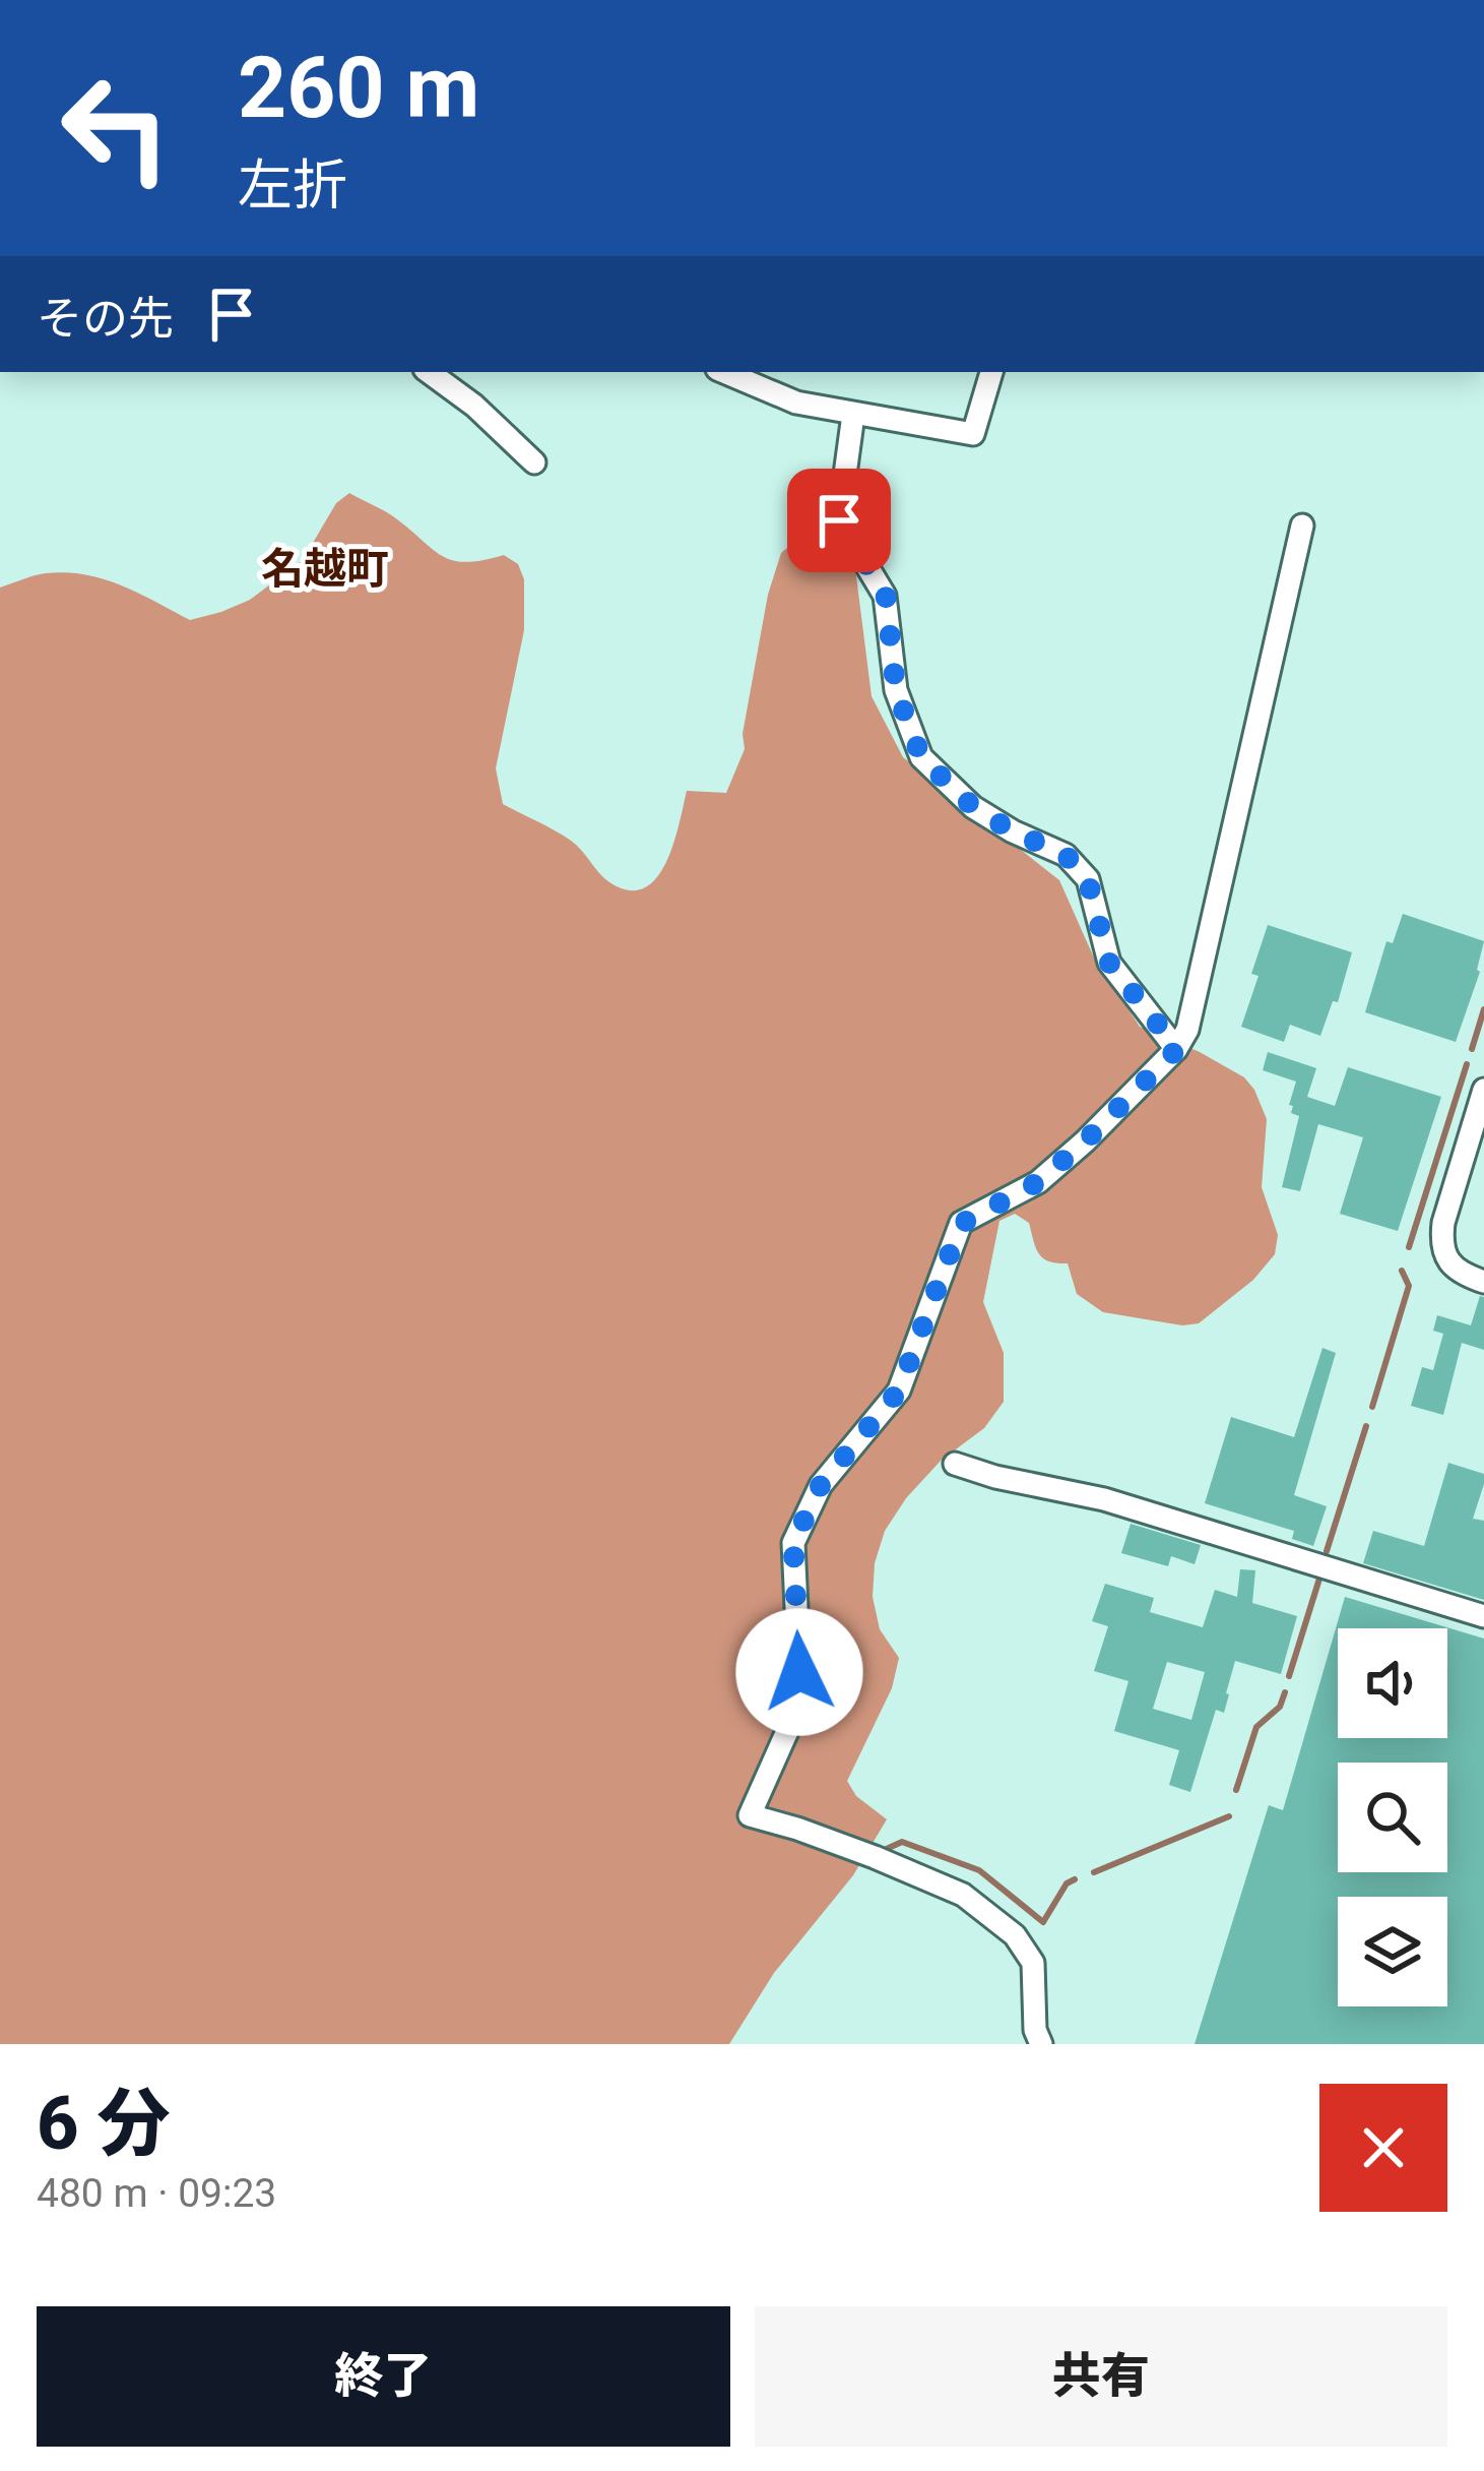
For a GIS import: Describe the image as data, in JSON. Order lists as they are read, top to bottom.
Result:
{
  "districts": ["名越町"],
  "page": {
    "turn": ["260 m", "左折"],
    "then": "その先",
    "heading": ["6 分", "480 m · 09:23"],
    "buttons": ["終了", "共有"]
  }
}
